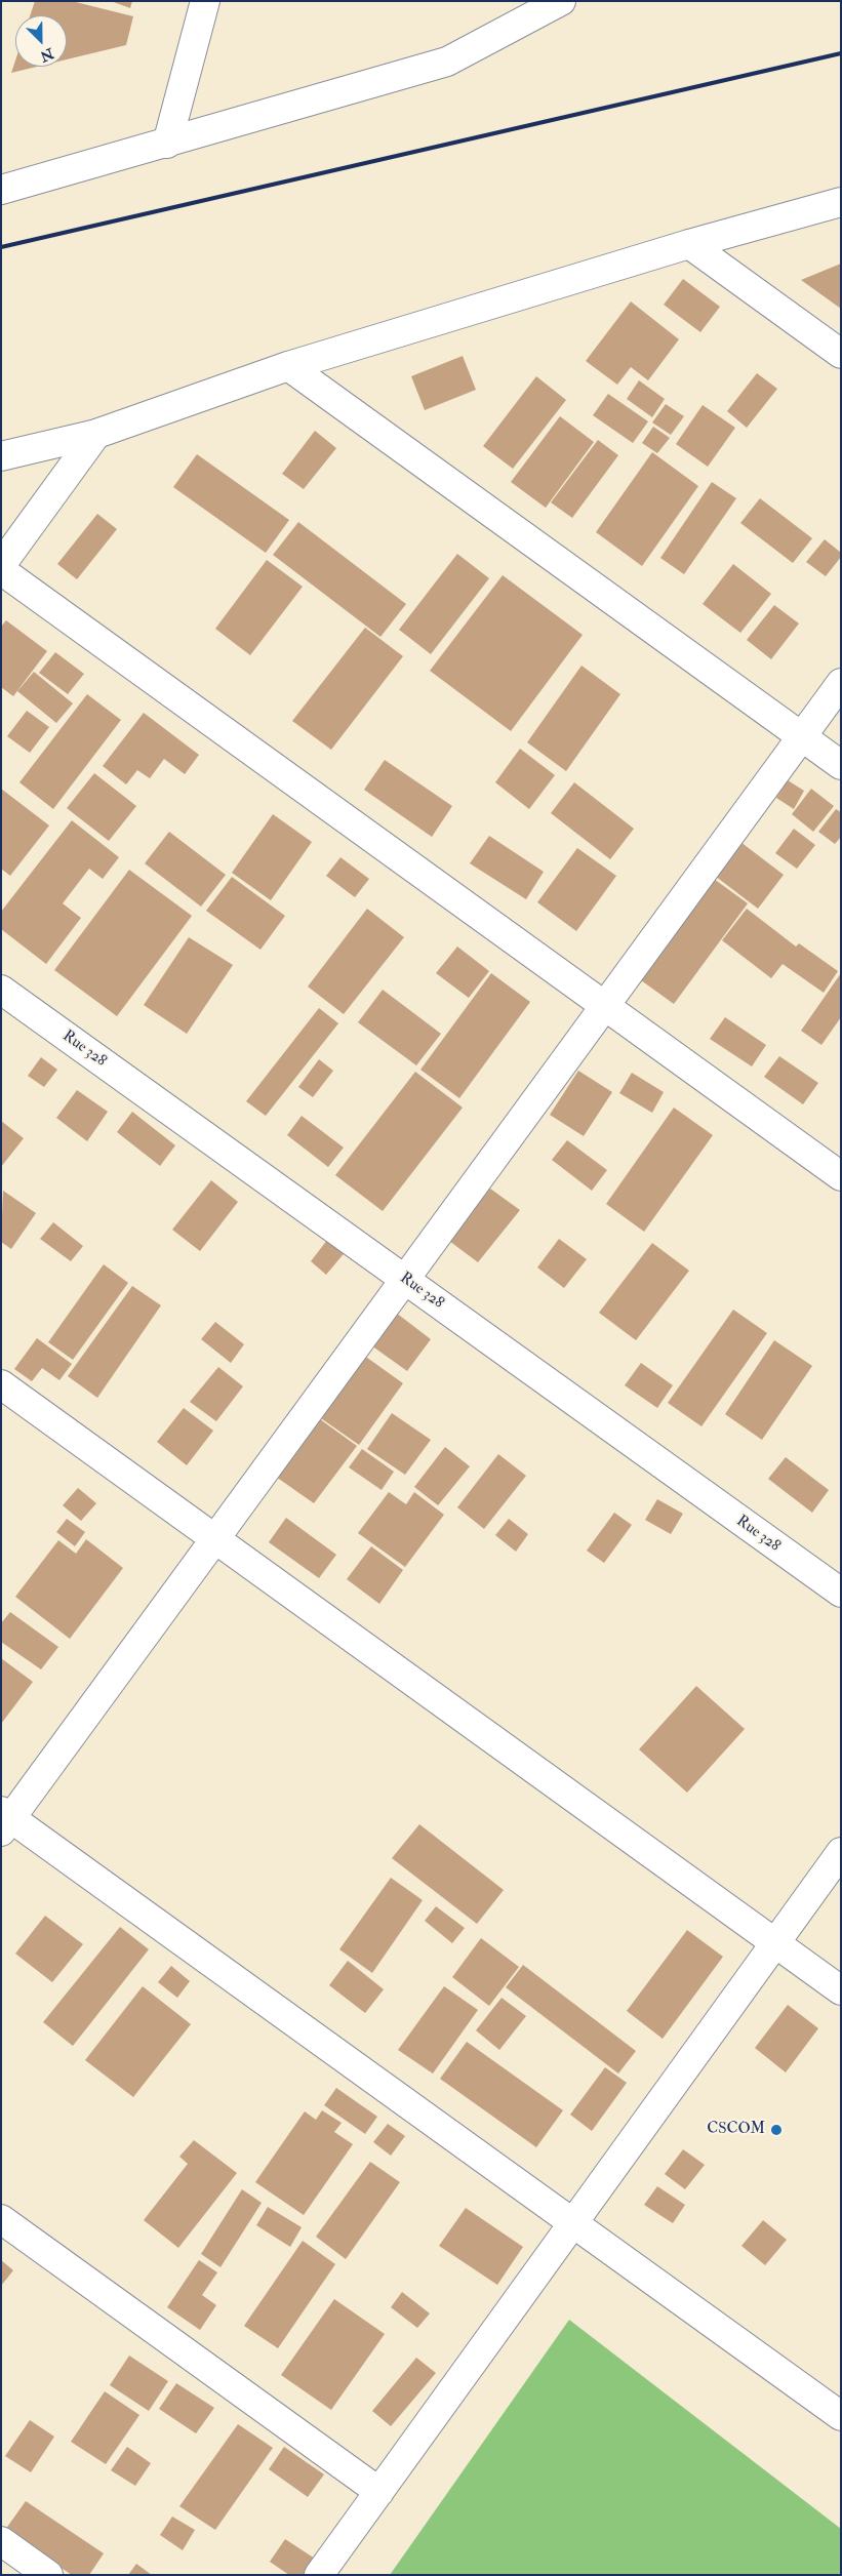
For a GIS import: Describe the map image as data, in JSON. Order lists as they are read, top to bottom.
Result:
{
  "streets": {
    "street": ["Rue 328"]
  },
  "places": ["CSCOM"],
  "north": "bottom right"
}
